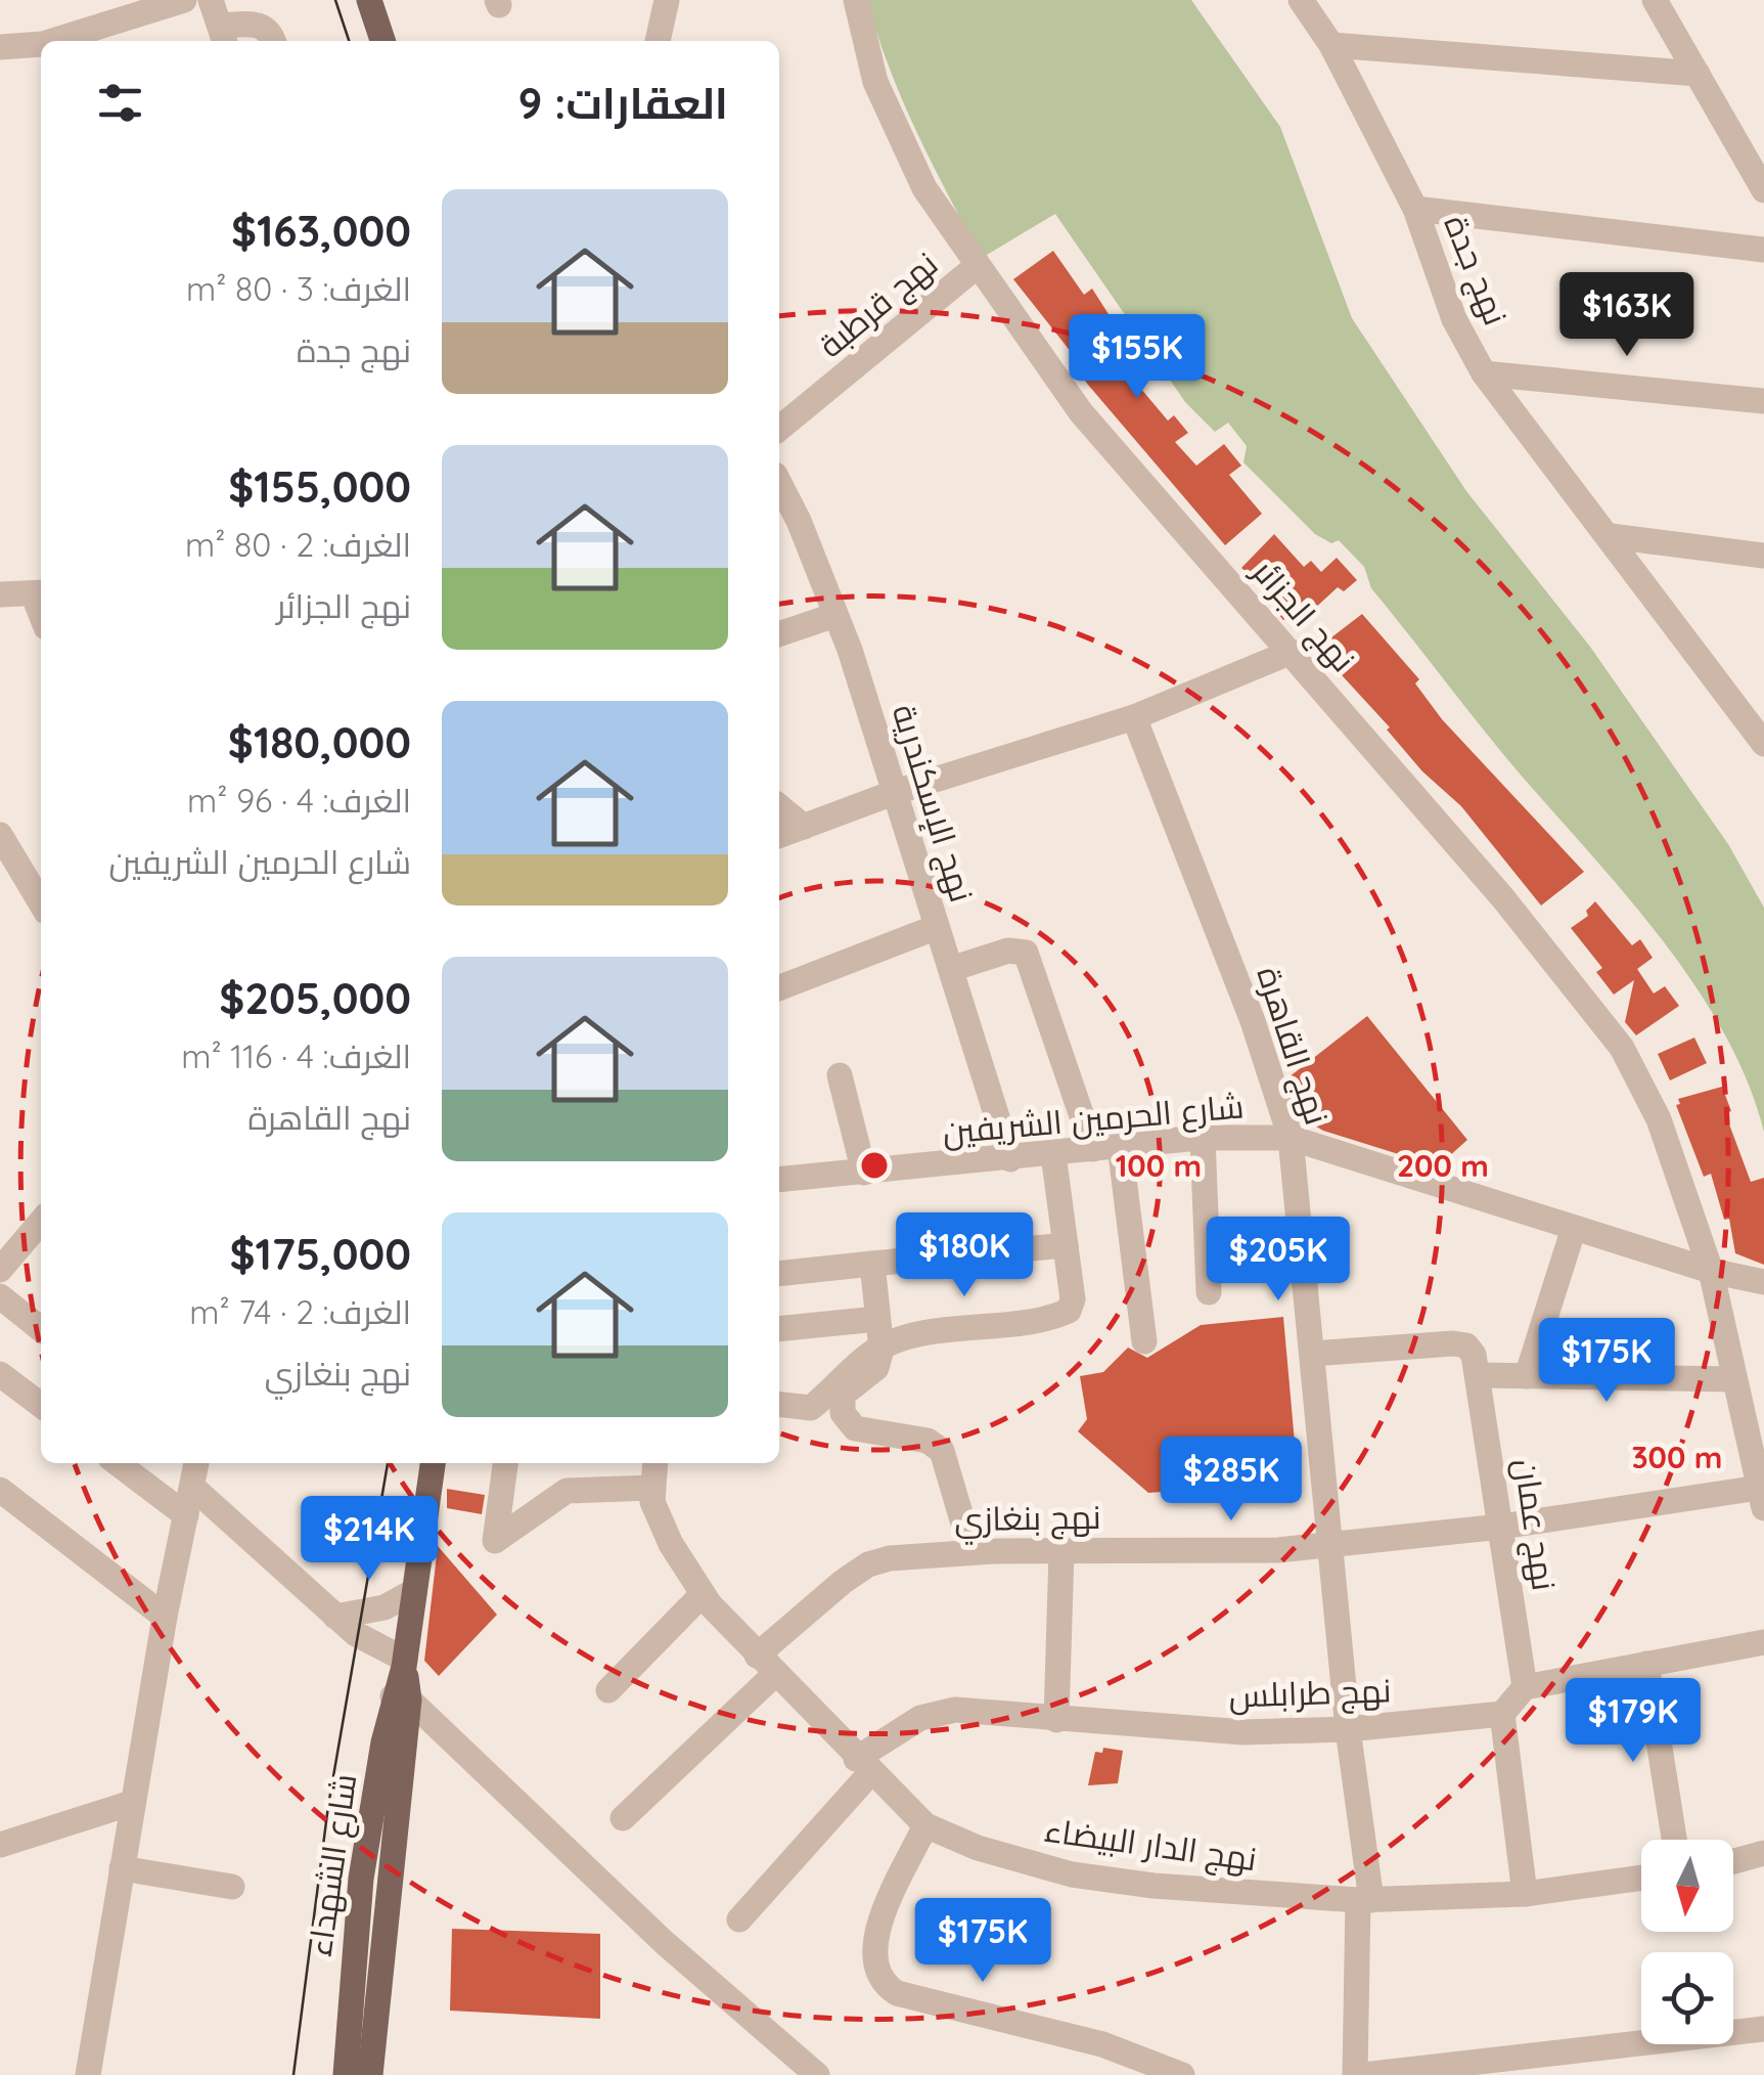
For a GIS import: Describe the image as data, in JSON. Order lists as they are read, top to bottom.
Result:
{
  "streets": {
    "main road": ["شارع الشهداء"],
    "street": [
      "نهج جدة",
      "نهج قرطبة",
      "نهج الجزائر",
      "نهج الإسكندرية",
      "نهج القاهرة",
      "شارع الحرمين الشريفين",
      "نهج بنغازي",
      "نهج عمان",
      "نهج طرابلس",
      "نهج الدار البيضاء"
    ]
  },
  "crossings": [
    ["نهج قرطبة", "نهج الجزائر"],
    ["نهج الجزائر", "شارع الحرمين الشريفين"],
    ["نهج الجزائر", "نهج بنغازي"],
    ["نهج الإسكندرية", "شارع الحرمين الشريفين"],
    ["نهج القاهرة", "شارع الحرمين الشريفين"],
    ["نهج القاهرة", "نهج بنغازي"],
    ["نهج القاهرة", "نهج طرابلس"],
    ["نهج القاهرة", "نهج الدار البيضاء"],
    ["نهج بنغازي", "نهج عمان"],
    ["نهج بنغازي", "نهج الدار البيضاء"],
    ["نهج طرابلس", "نهج الدار البيضاء"]
  ],
  "north": "bottom",
  "page": {
    "heading": "العقارات: 9",
    "list": [
      {
        "name": "$163,000",
        "note": "الغرف: 3 · 80 m² · نهج جدة"
      },
      {
        "name": "$155,000",
        "note": "الغرف: 2 · 80 m² · نهج الجزائر"
      },
      {
        "name": "$180,000",
        "note": "الغرف: 4 · 96 m² · شارع الحرمين الشريفين"
      },
      {
        "name": "$205,000",
        "note": "الغرف: 4 · 116 m² · نهج القاهرة"
      },
      {
        "name": "$175,000",
        "note": "الغرف: 2 · 74 m² · نهج بنغازي"
      }
    ],
    "price": [
      "$163K",
      "$155K",
      "$180K",
      "$205K",
      "$175K",
      "$285K",
      "$214K",
      "$179K",
      "$175K"
    ]
  },
  "rings": ["100 m", "200 m", "300 m"]
}
